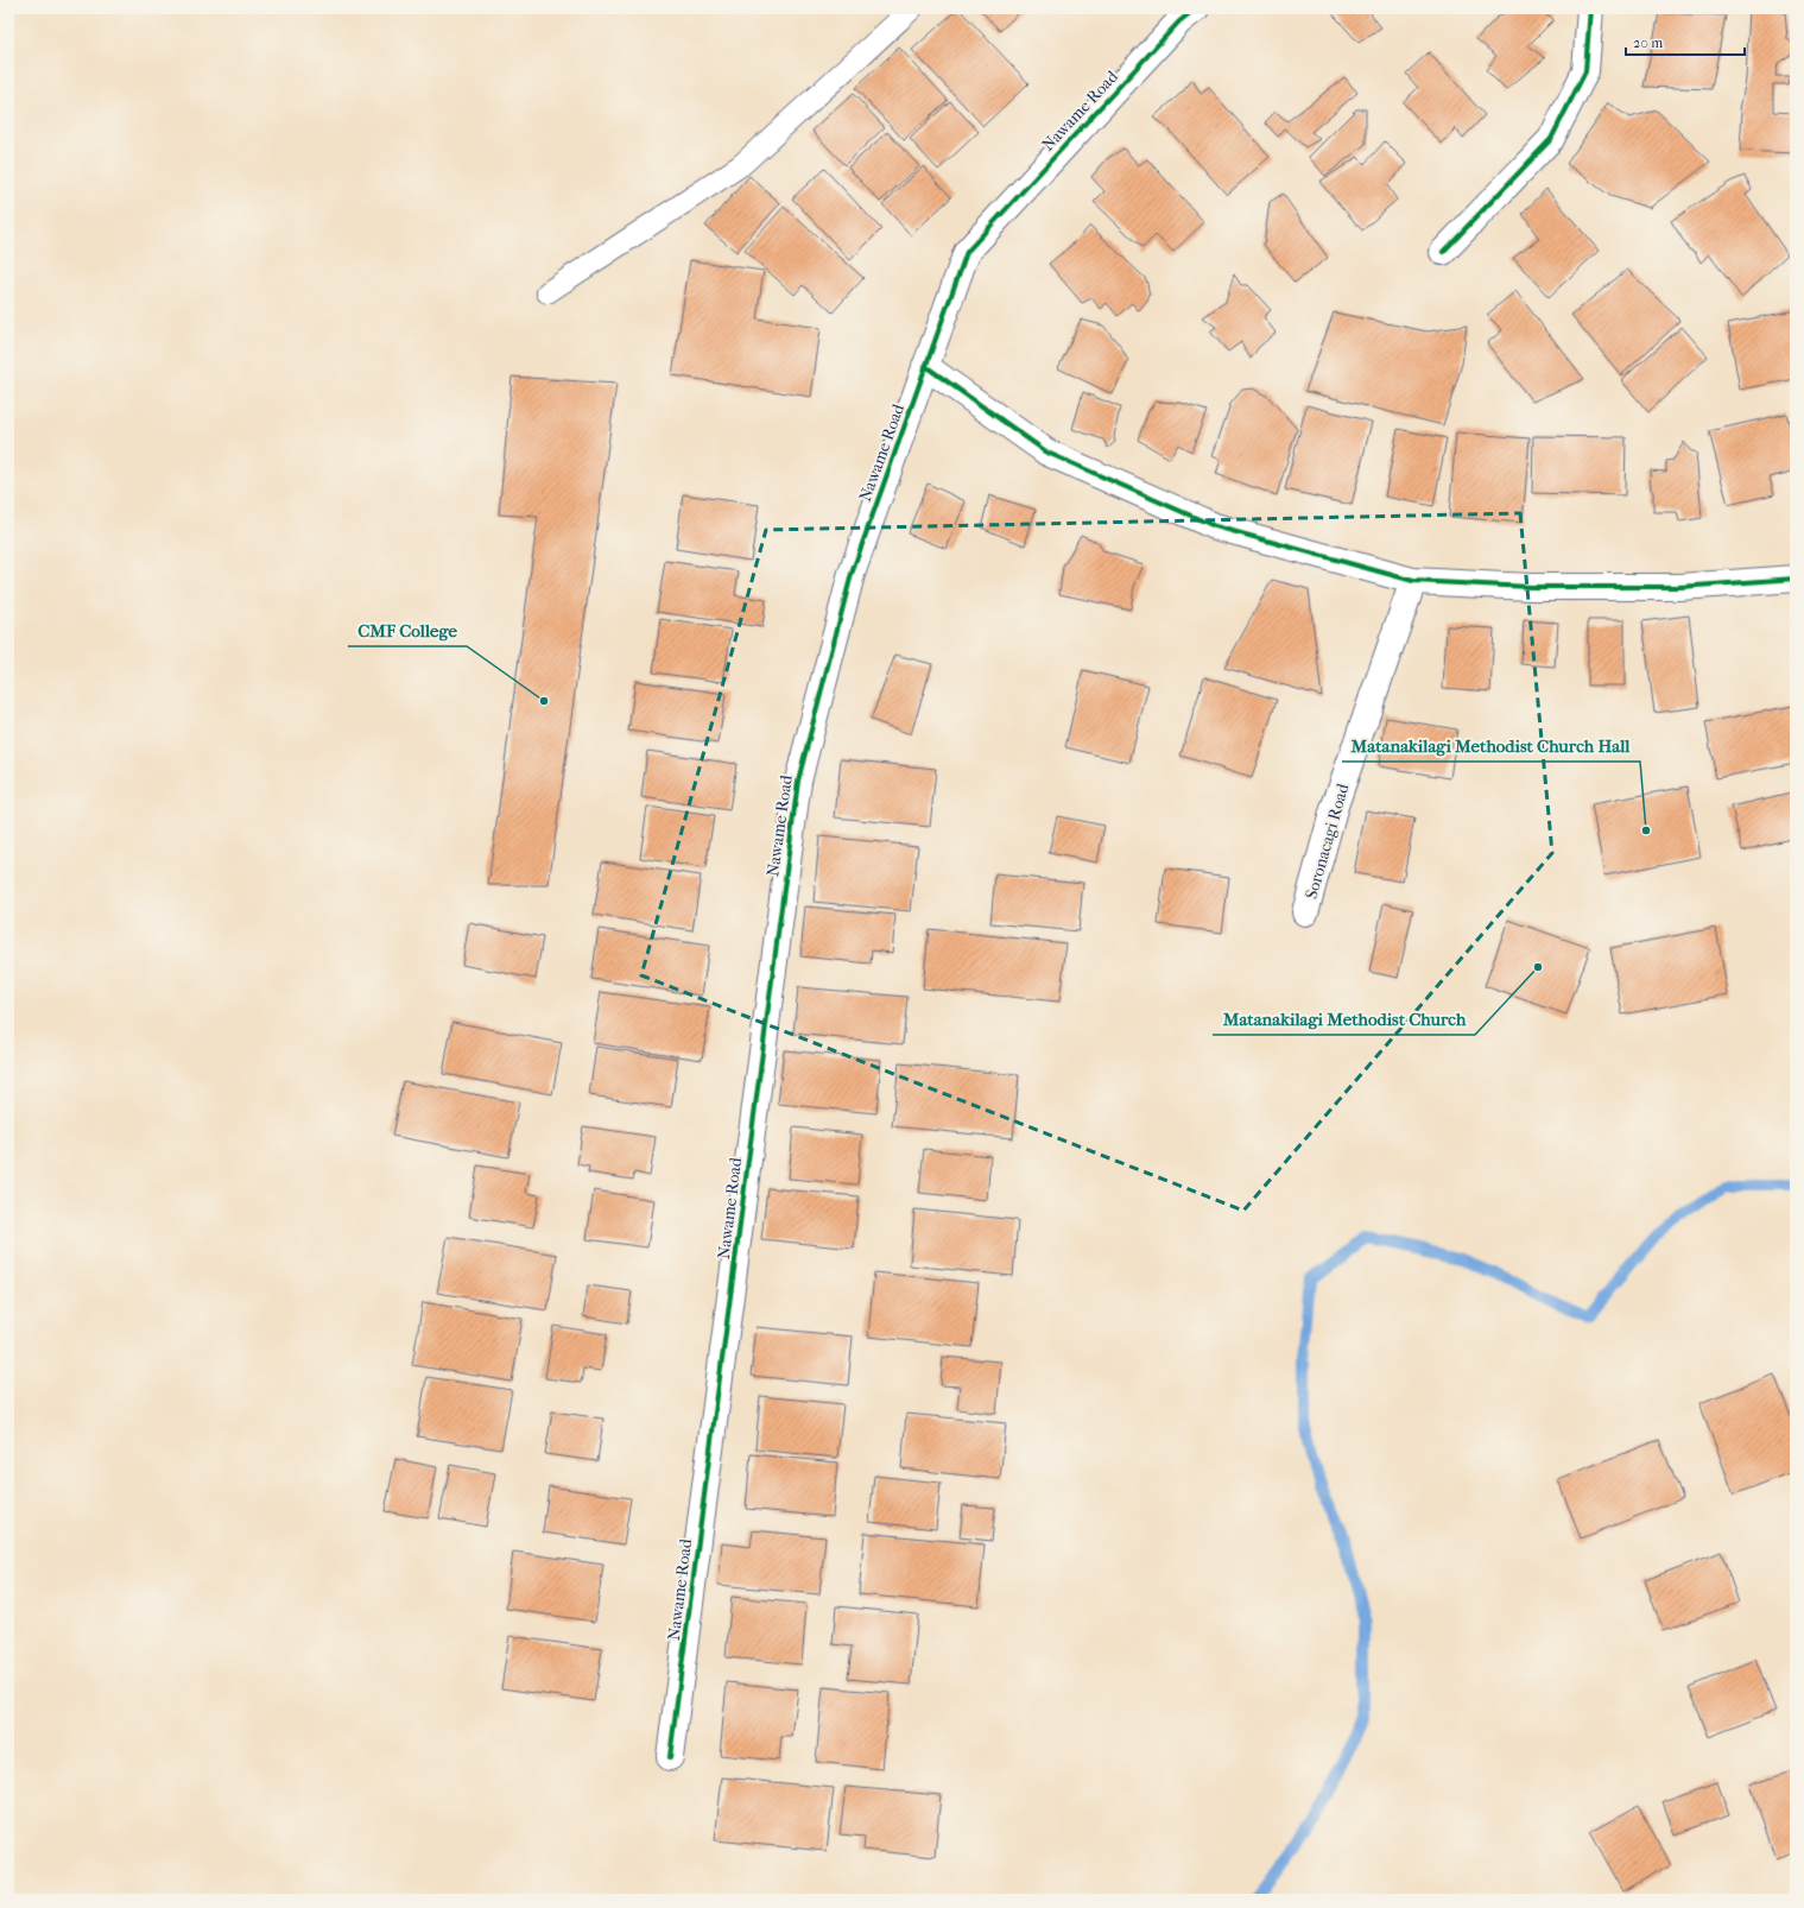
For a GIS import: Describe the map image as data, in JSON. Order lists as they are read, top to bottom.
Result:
{
  "streets": {
    "street": ["Nawame Road", "Soronacagi Road"]
  },
  "places": ["CMF College", "Matanakilagi Methodist Church Hall", "Matanakilagi Methodist Church"],
  "scale_bar": "20 m"
}
